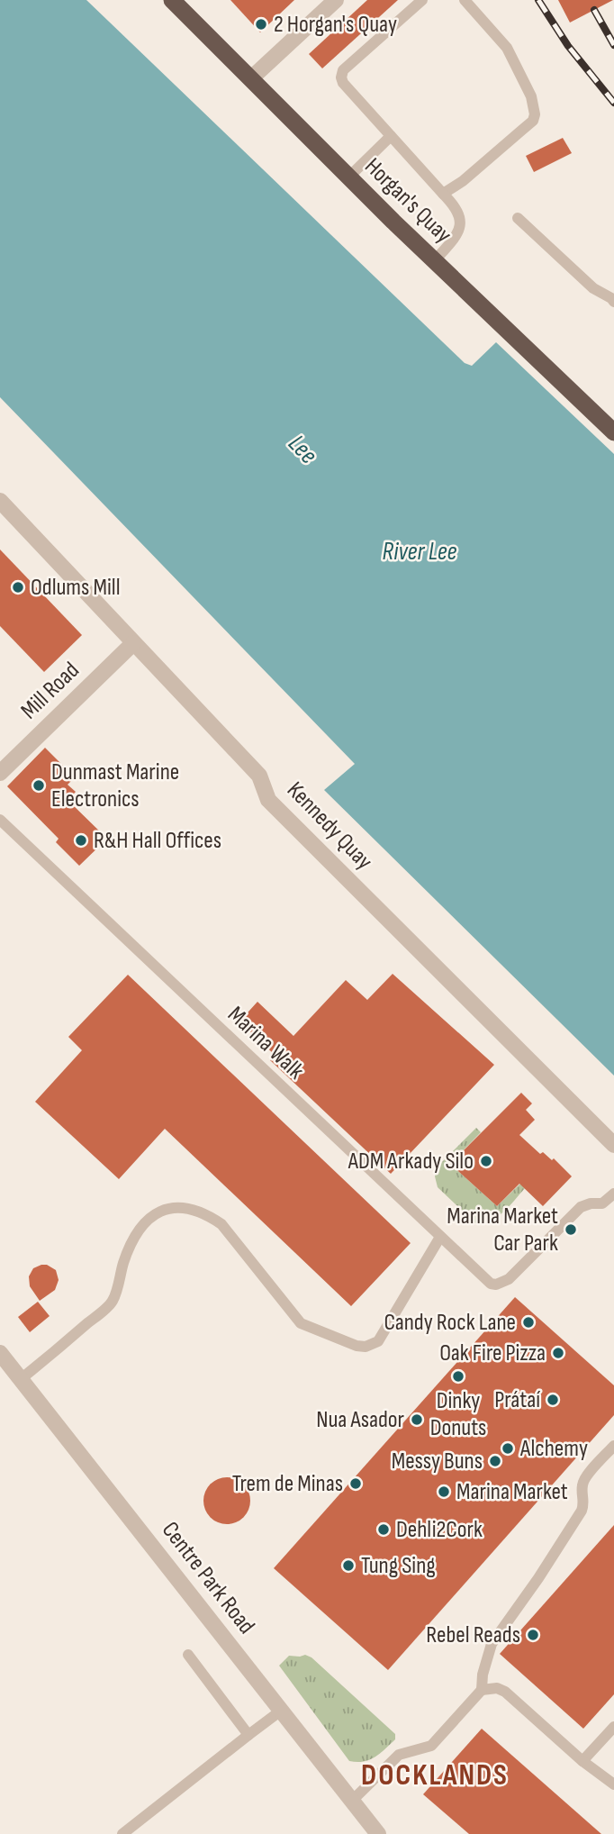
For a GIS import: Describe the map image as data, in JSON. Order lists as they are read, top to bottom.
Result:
{
  "streets": {
    "highway": ["Horgan's Quay"],
    "street": ["Mill Road", "Kennedy Quay", "Centre Park Road"],
    "lane": ["Marina Walk"]
  },
  "crossings": [
    ["Mill Road", "Kennedy Quay"]
  ],
  "districts": ["DOCKLANDS"],
  "water": ["Lee", "River Lee"],
  "places": [
    "2 Horgan's Quay",
    "Odlums Mill",
    "Dunmast Marine Electronics",
    "R&H Hall Offices",
    "ADM Arkady Silo",
    "Marina Market Car Park",
    "Candy Rock Lane",
    "Oak Fire Pizza",
    "Dinky Donuts",
    "Prátaí",
    "Nua Asador",
    "Alchemy",
    "Messy Buns",
    "Trem de Minas",
    "Marina Market",
    "Dehli2Cork",
    "Tung Sing",
    "Rebel Reads"
  ]
}
